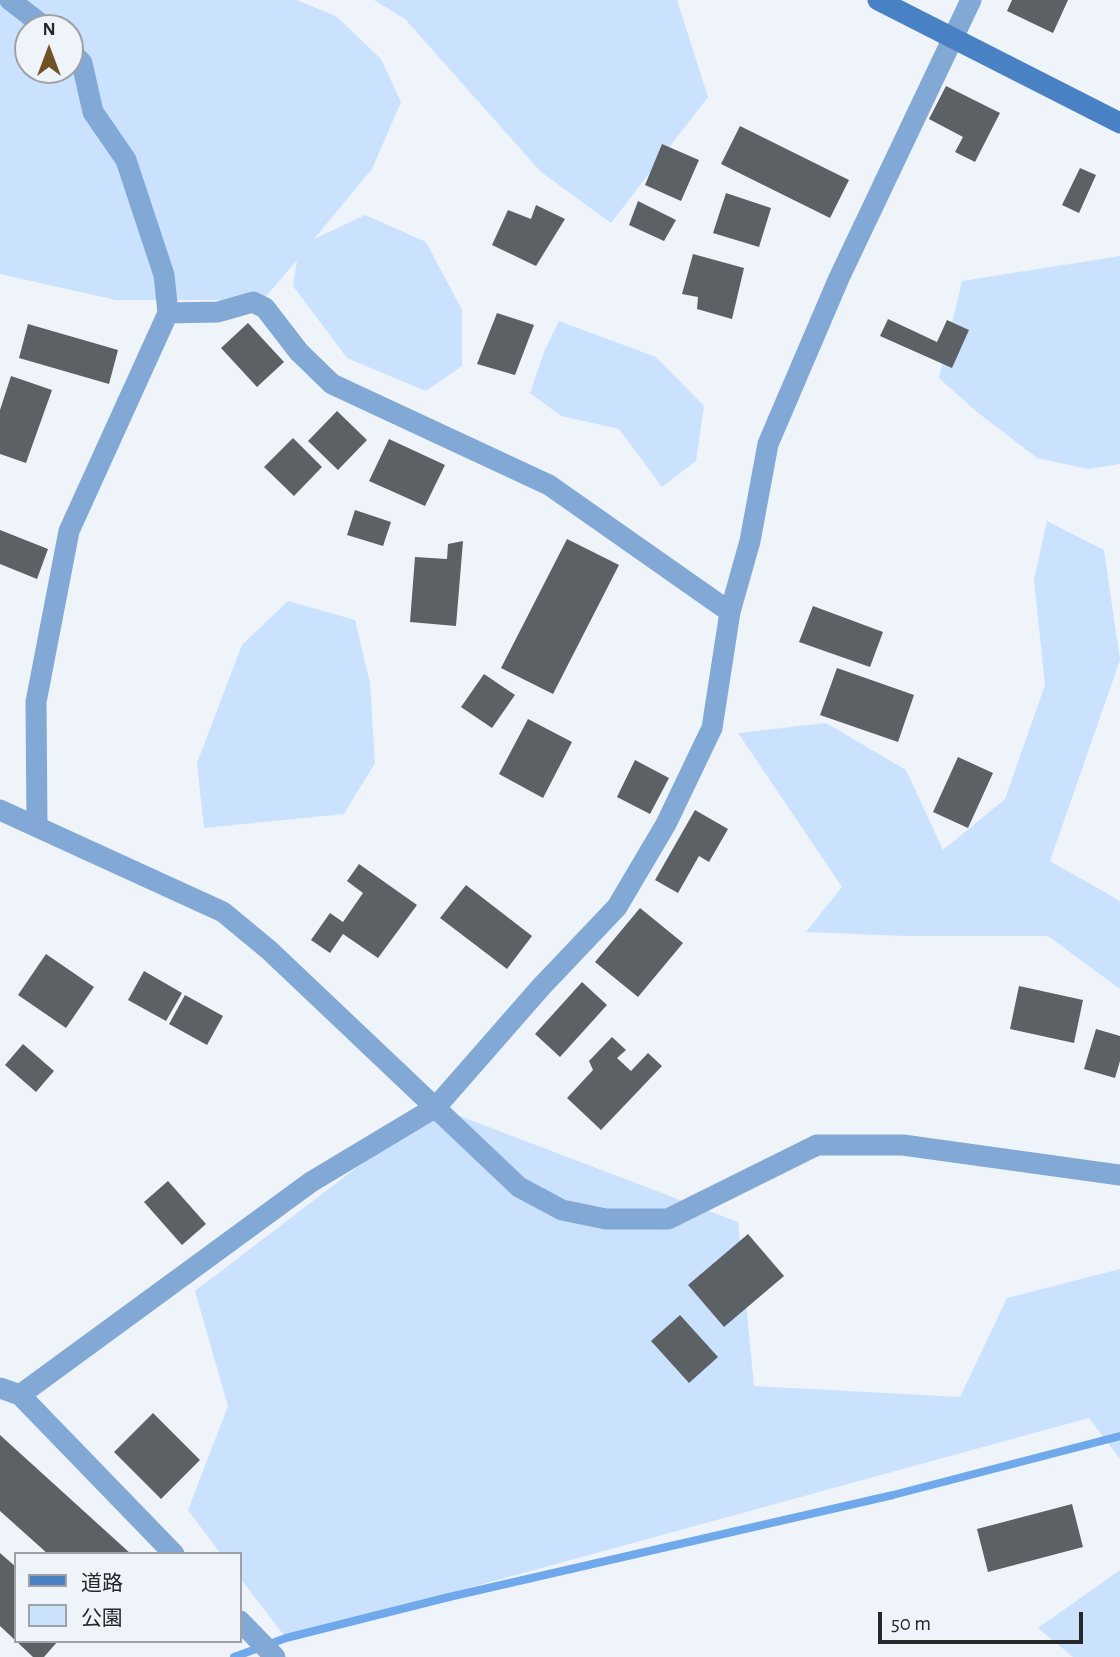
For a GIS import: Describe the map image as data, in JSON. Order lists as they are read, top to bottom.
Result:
{
  "legend": ["道路", "公園"],
  "scale_bar": "50 m",
  "north": "top"
}
